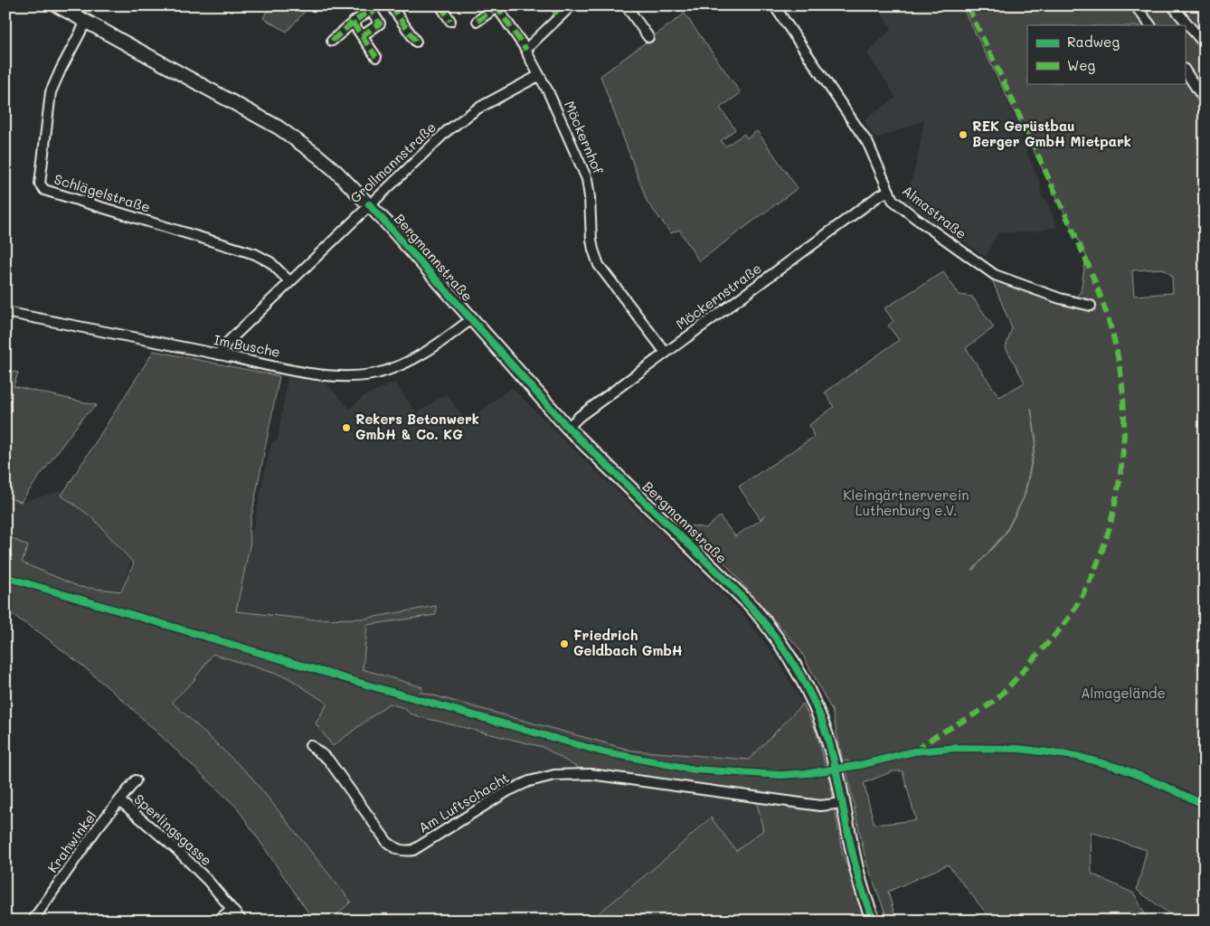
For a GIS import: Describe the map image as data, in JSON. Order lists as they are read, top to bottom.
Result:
{
  "streets": {
    "street": [
      "Möckernhof",
      "Grollmannstraße",
      "Schlägelstraße",
      "Almastraße",
      "Bergmannstraße",
      "Möckernstraße",
      "Im Busche",
      "Am Luftschacht",
      "Sperlingsgasse",
      "Krahwinkel"
    ]
  },
  "crossings": [
    ["Möckernhof", "Grollmannstraße"],
    ["Möckernhof", "Möckernstraße"],
    ["Grollmannstraße", "Schlägelstraße"],
    ["Grollmannstraße", "Bergmannstraße"],
    ["Grollmannstraße", "Im Busche"],
    ["Schlägelstraße", "Bergmannstraße"],
    ["Almastraße", "Möckernstraße"],
    ["Bergmannstraße", "Möckernstraße"],
    ["Bergmannstraße", "Im Busche"],
    ["Bergmannstraße", "Am Luftschacht"],
    ["Sperlingsgasse", "Krahwinkel"]
  ],
  "parks": ["Kleingärtnerverein Luthenburg e.V.", "Almagelände"],
  "places": ["REK Gerüstbau Berger GmbH Mietpark", "Rekers Betonwerk GmbH & Co. KG", "Friedrich Geldbach GmbH"],
  "legend": ["Radweg", "Weg"]
}
